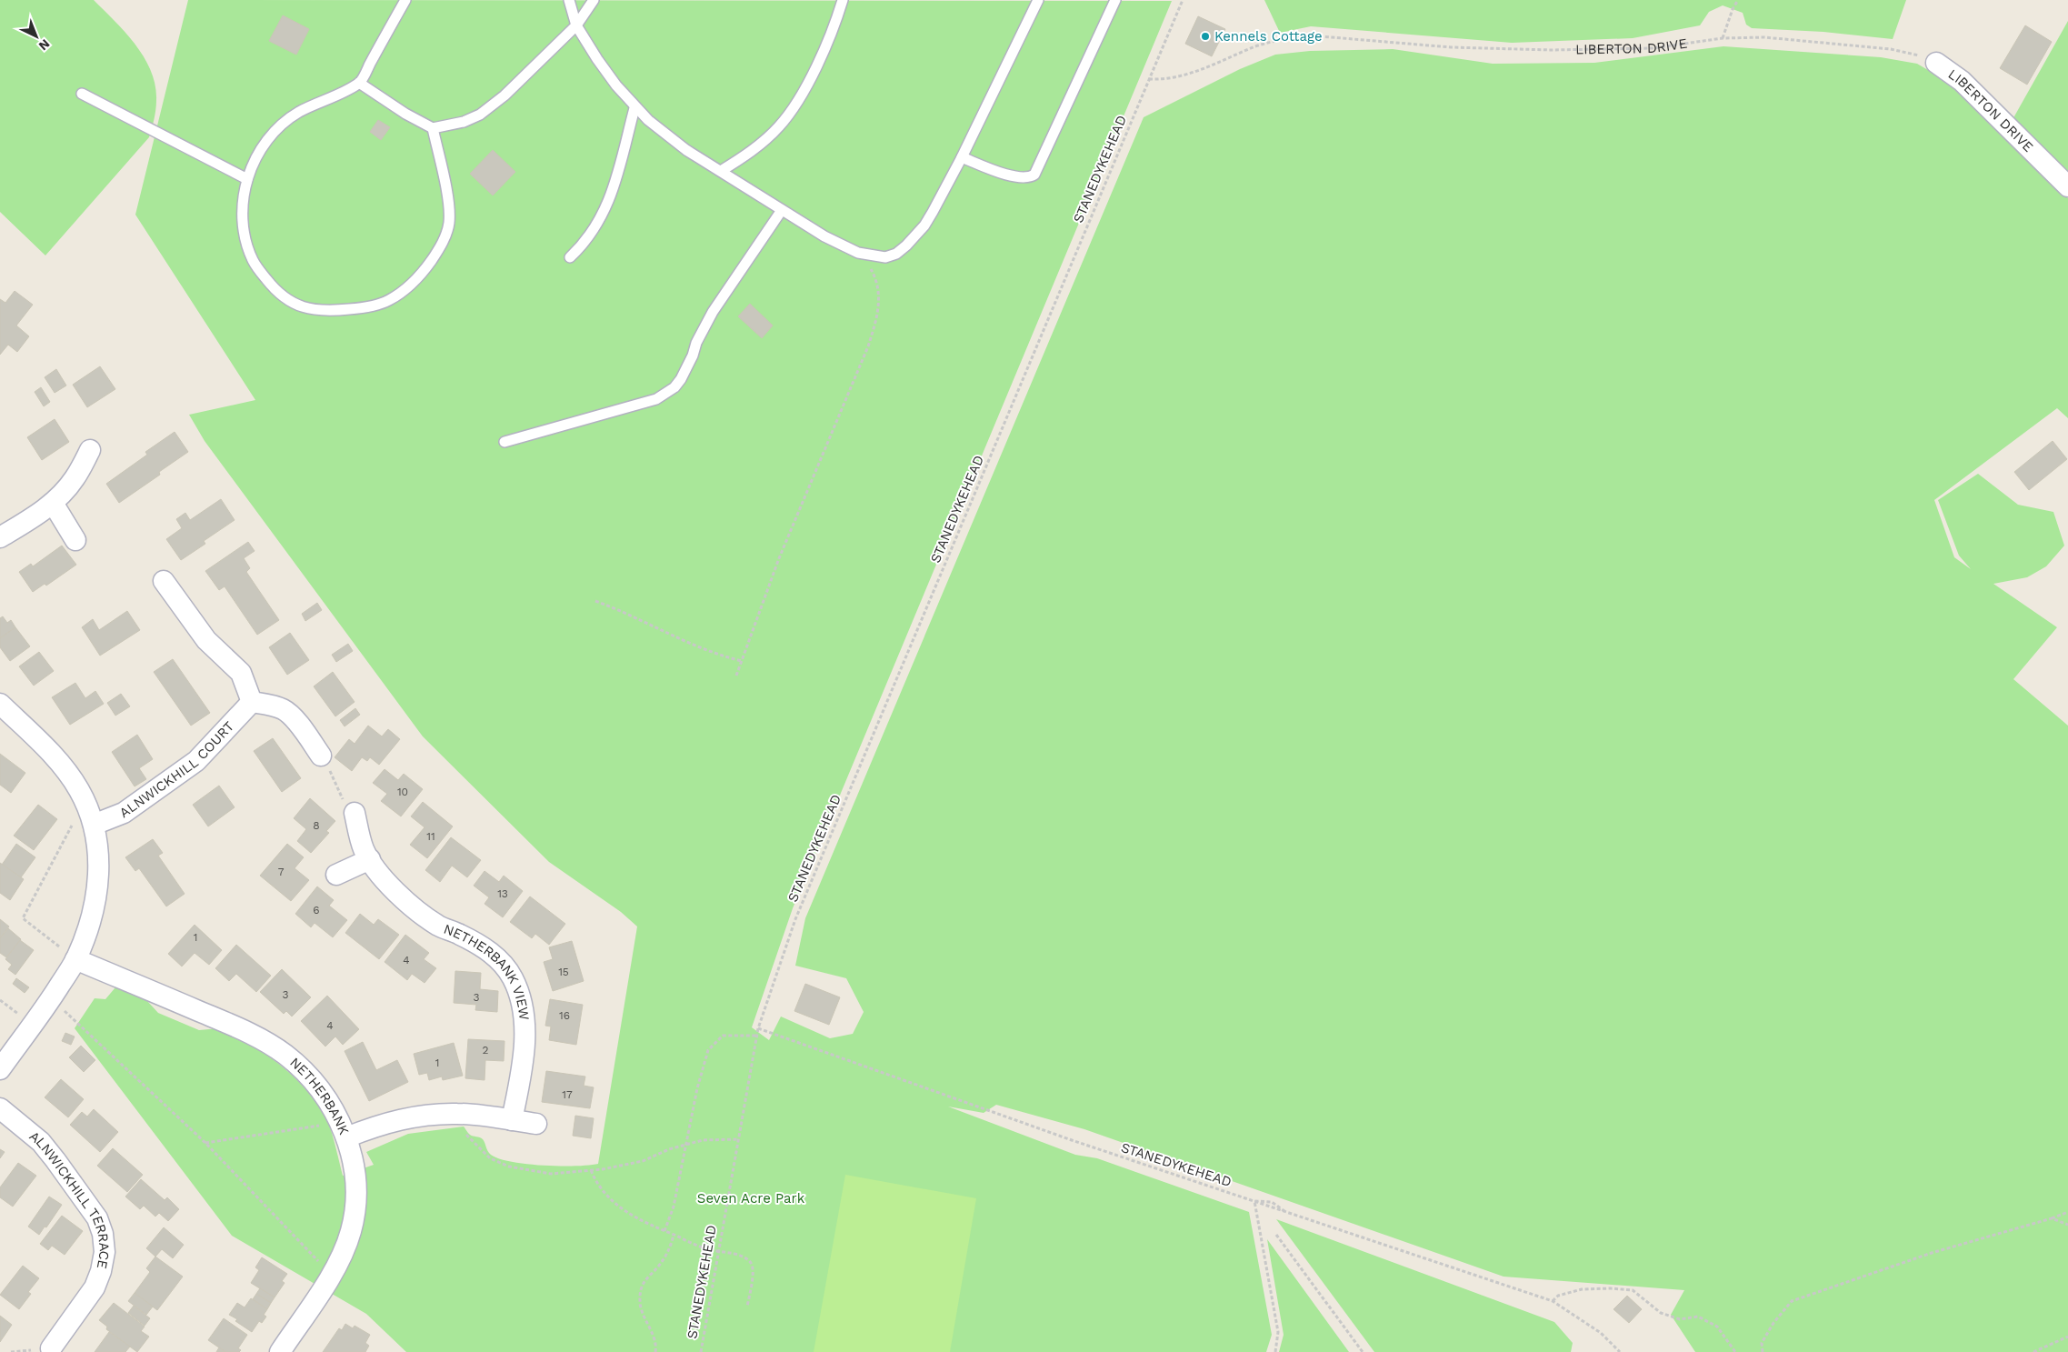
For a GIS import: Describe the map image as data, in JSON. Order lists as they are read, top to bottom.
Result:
{
  "streets": {
    "street": [
      "LIBERTON DRIVE",
      "ALNWICKHILL COURT",
      "NETHERBANK VIEW",
      "NETHERBANK",
      "ALNWICKHILL TERRACE"
    ],
    "path": ["STANEDYKEHEAD"]
  },
  "crossings": [
    ["LIBERTON DRIVE", "STANEDYKEHEAD"]
  ],
  "parks": ["Seven Acre Park"],
  "places": ["Kennels Cottage"],
  "house_numbers": [
    "10",
    "8",
    "11",
    "7",
    "13",
    "6",
    "1",
    "4",
    "15",
    "3",
    "3",
    "16",
    "4",
    "2",
    "1",
    "17"
  ],
  "north": "bottom right"
}
